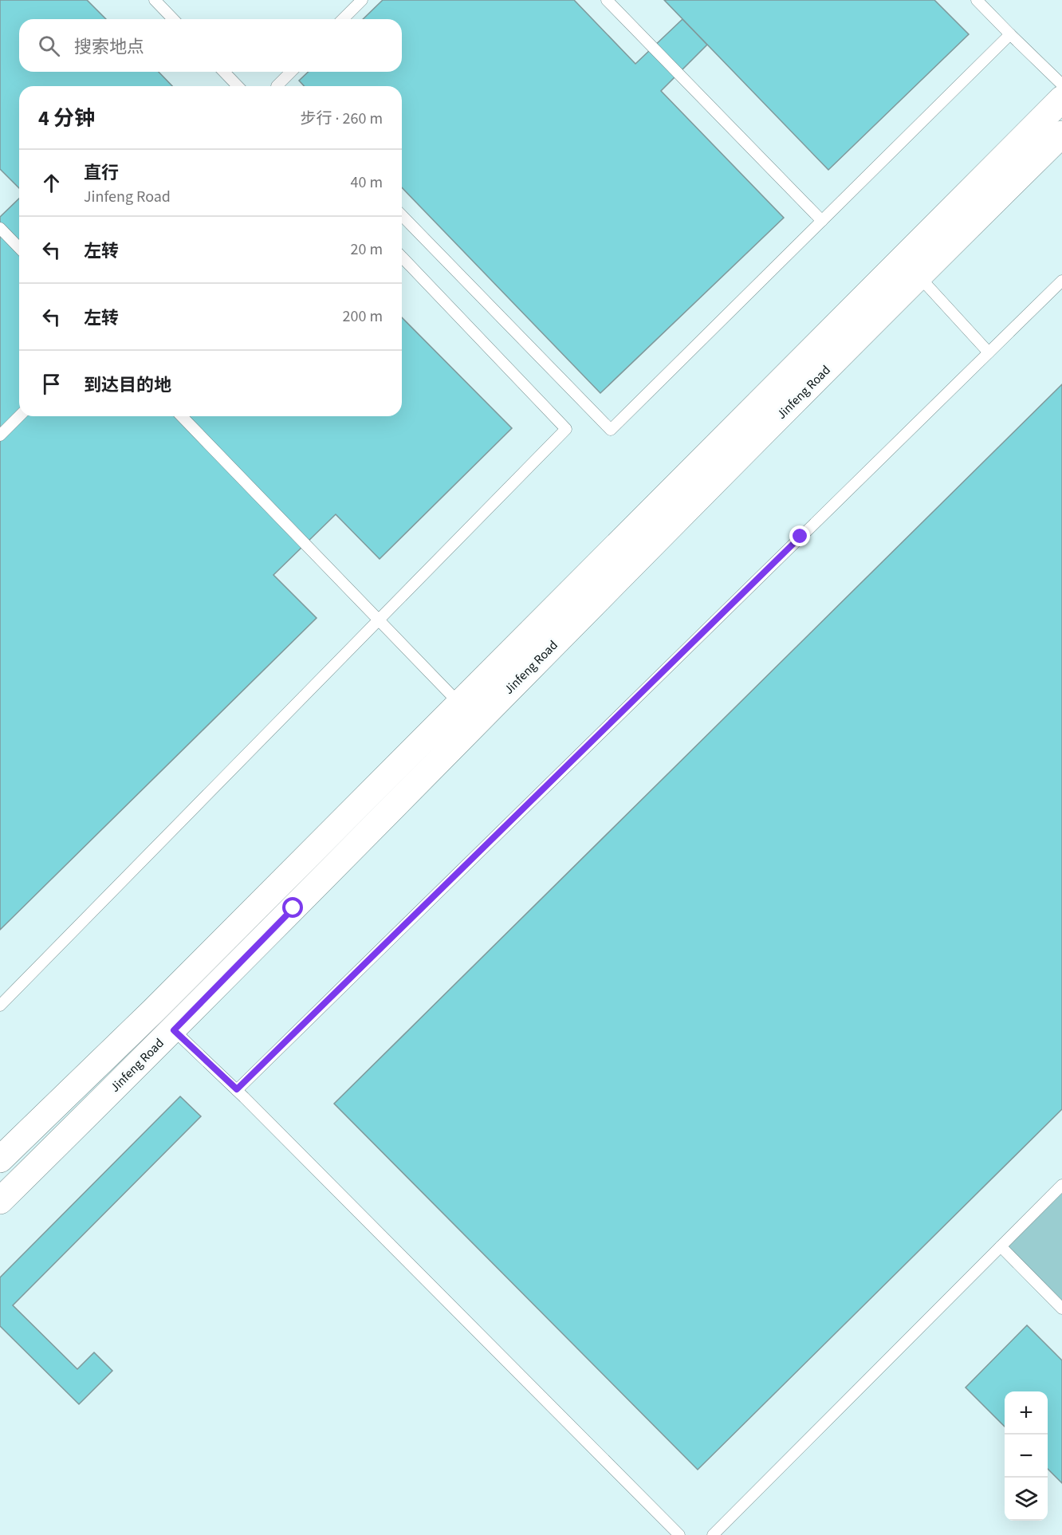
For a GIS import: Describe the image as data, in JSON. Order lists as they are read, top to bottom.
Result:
{
  "streets": {
    "street": ["Jinfeng Road"]
  },
  "page": {
    "search": "搜索地点",
    "heading": ["4 分钟", "步行 · 260 m"],
    "list": [
      ["直行", "Jinfeng Road", "40 m"],
      ["左转", "20 m"],
      ["左转", "200 m"],
      "到达目的地"
    ],
    "map_buttons": ["+", "−"]
  }
}
